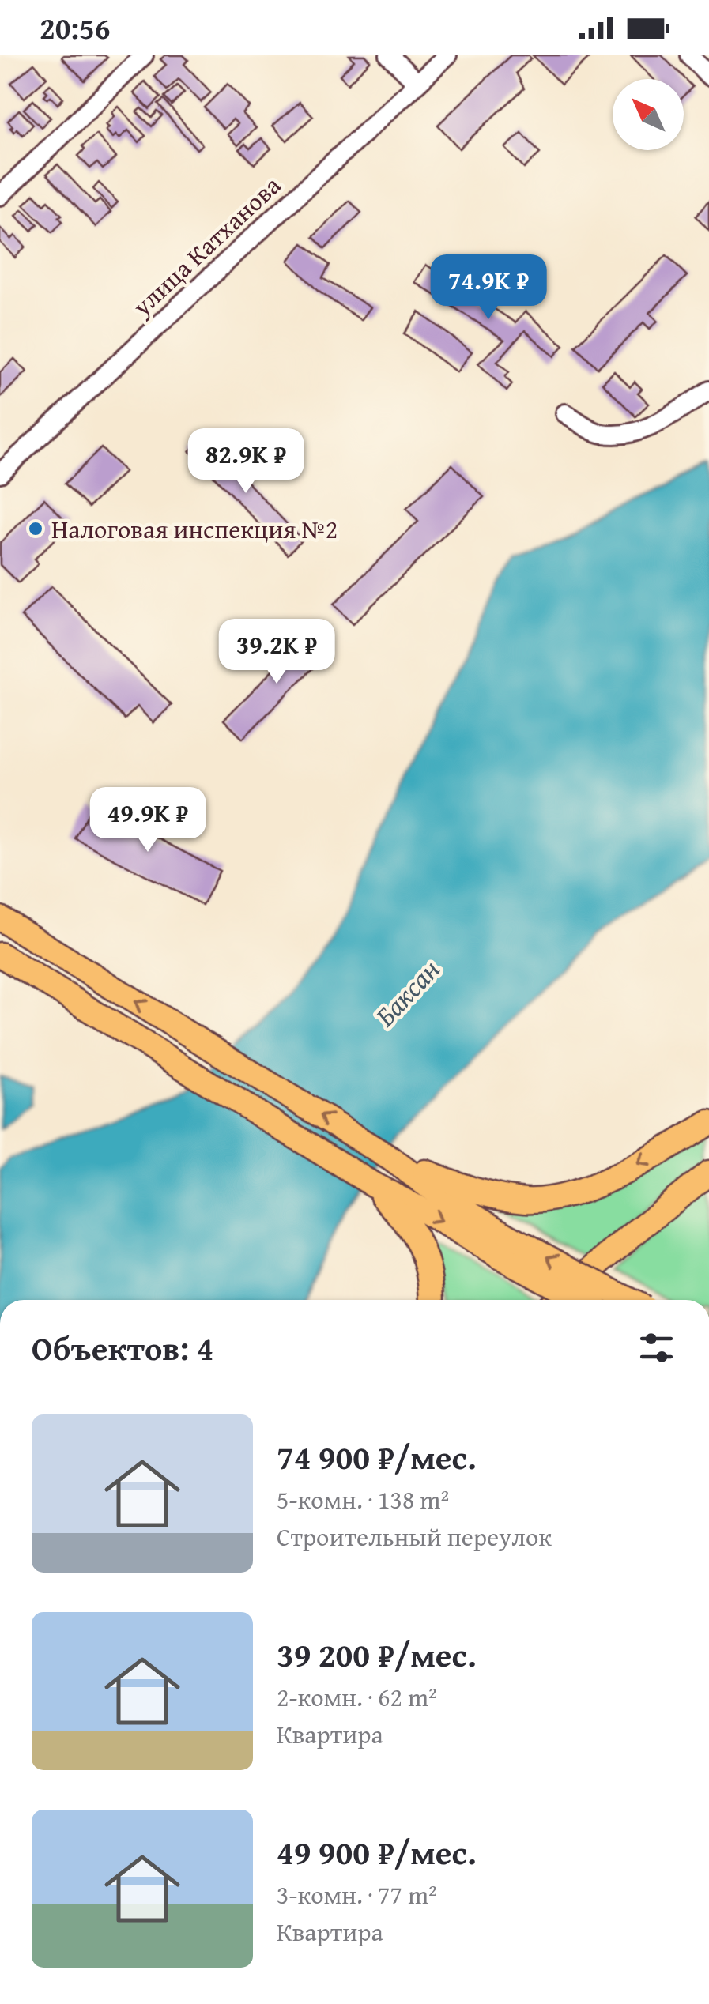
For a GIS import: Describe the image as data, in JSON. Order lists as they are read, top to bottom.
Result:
{
  "streets": {
    "street": ["улица Катханова"]
  },
  "water": ["Баксан"],
  "places": ["Налоговая инспекция №2"],
  "north": "top left",
  "page": {
    "status": "20:56",
    "price": [
      "74.9K ₽",
      "82.9K ₽",
      "39.2K ₽",
      "49.9K ₽"
    ],
    "heading": "Объектов: 4",
    "list": [
      {
        "name": "74 900 ₽/мес.",
        "note": "5-комн. · 138 m² · Строительный переулок"
      },
      {
        "name": "39 200 ₽/мес.",
        "note": "2-комн. · 62 m² · Квартира"
      },
      {
        "name": "49 900 ₽/мес.",
        "note": "3-комн. · 77 m² · Квартира"
      }
    ]
  }
}
